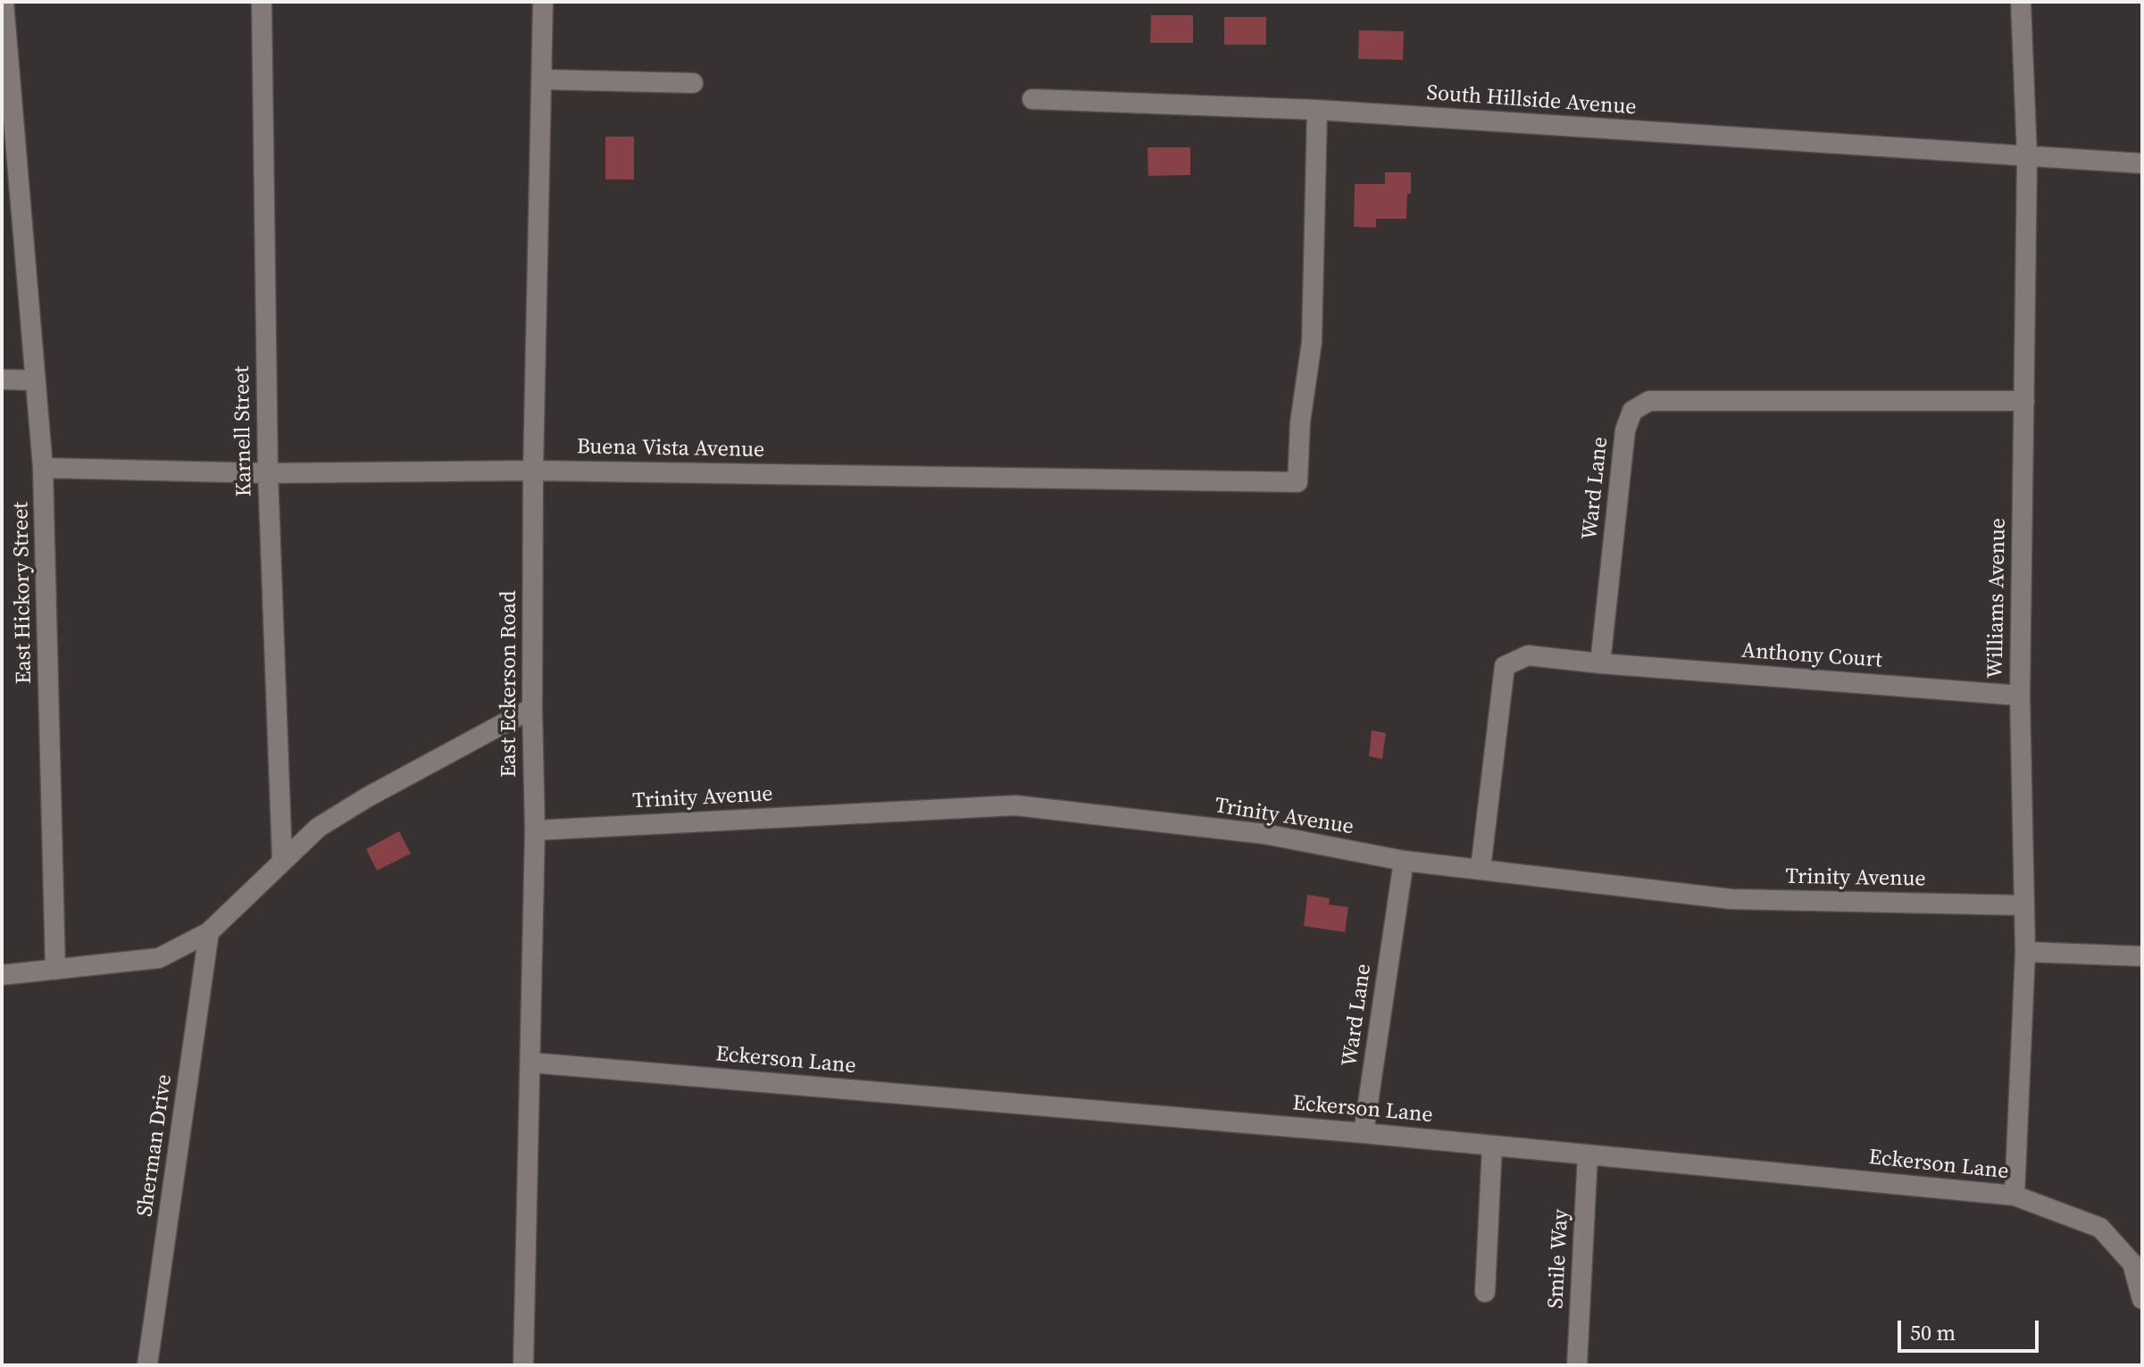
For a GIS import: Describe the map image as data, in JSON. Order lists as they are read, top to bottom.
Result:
{
  "streets": {
    "street": [
      "South Hillside Avenue",
      "Karnell Street",
      "Buena Vista Avenue",
      "Ward Lane",
      "East Hickory Street",
      "Williams Avenue",
      "Anthony Court",
      "East Eckerson Road",
      "Trinity Avenue",
      "Eckerson Lane",
      "Sherman Drive",
      "Smile Way"
    ]
  },
  "crossings": [
    ["South Hillside Avenue", "Buena Vista Avenue"],
    ["South Hillside Avenue", "Williams Avenue"],
    ["Karnell Street", "Buena Vista Avenue"],
    ["Buena Vista Avenue", "East Hickory Street"],
    ["Buena Vista Avenue", "East Eckerson Road"],
    ["Ward Lane", "Williams Avenue"],
    ["Ward Lane", "Anthony Court"],
    ["Ward Lane", "Trinity Avenue"],
    ["Ward Lane", "Eckerson Lane"],
    ["Williams Avenue", "Anthony Court"],
    ["Williams Avenue", "Trinity Avenue"],
    ["Williams Avenue", "Eckerson Lane"],
    ["East Eckerson Road", "Trinity Avenue"],
    ["East Eckerson Road", "Eckerson Lane"],
    ["Eckerson Lane", "Smile Way"]
  ],
  "scale_bar": "50 m"
}
